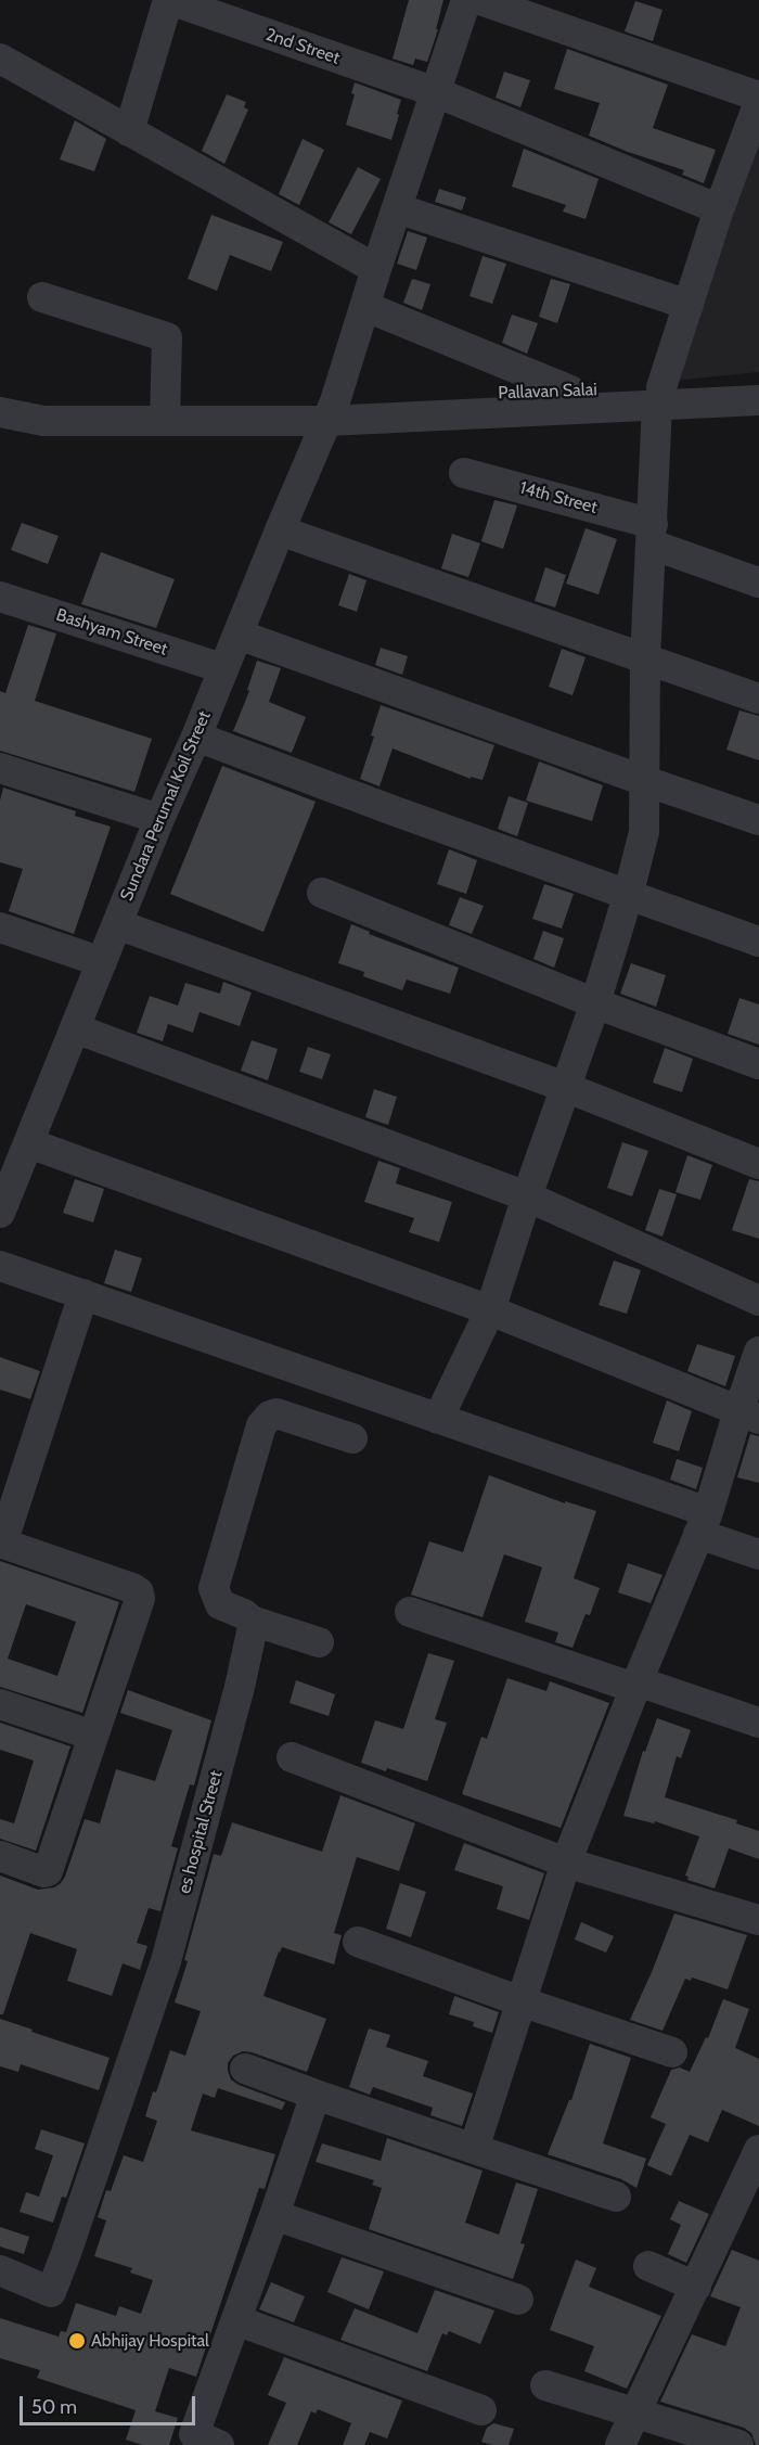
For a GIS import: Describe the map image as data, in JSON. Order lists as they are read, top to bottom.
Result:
{
  "streets": {
    "street": [
      "2nd Street",
      "Pallavan Salai",
      "14th Street",
      "Bashyam Street",
      "Sundara Perumal Koil Street",
      "es hospital Street"
    ]
  },
  "crossings": [
    ["2nd Street", "Sundara Perumal Koil Street"],
    ["Pallavan Salai", "Sundara Perumal Koil Street"],
    ["Bashyam Street", "Sundara Perumal Koil Street"]
  ],
  "places": ["Abhijay Hospital"],
  "scale_bar": "50 m"
}
